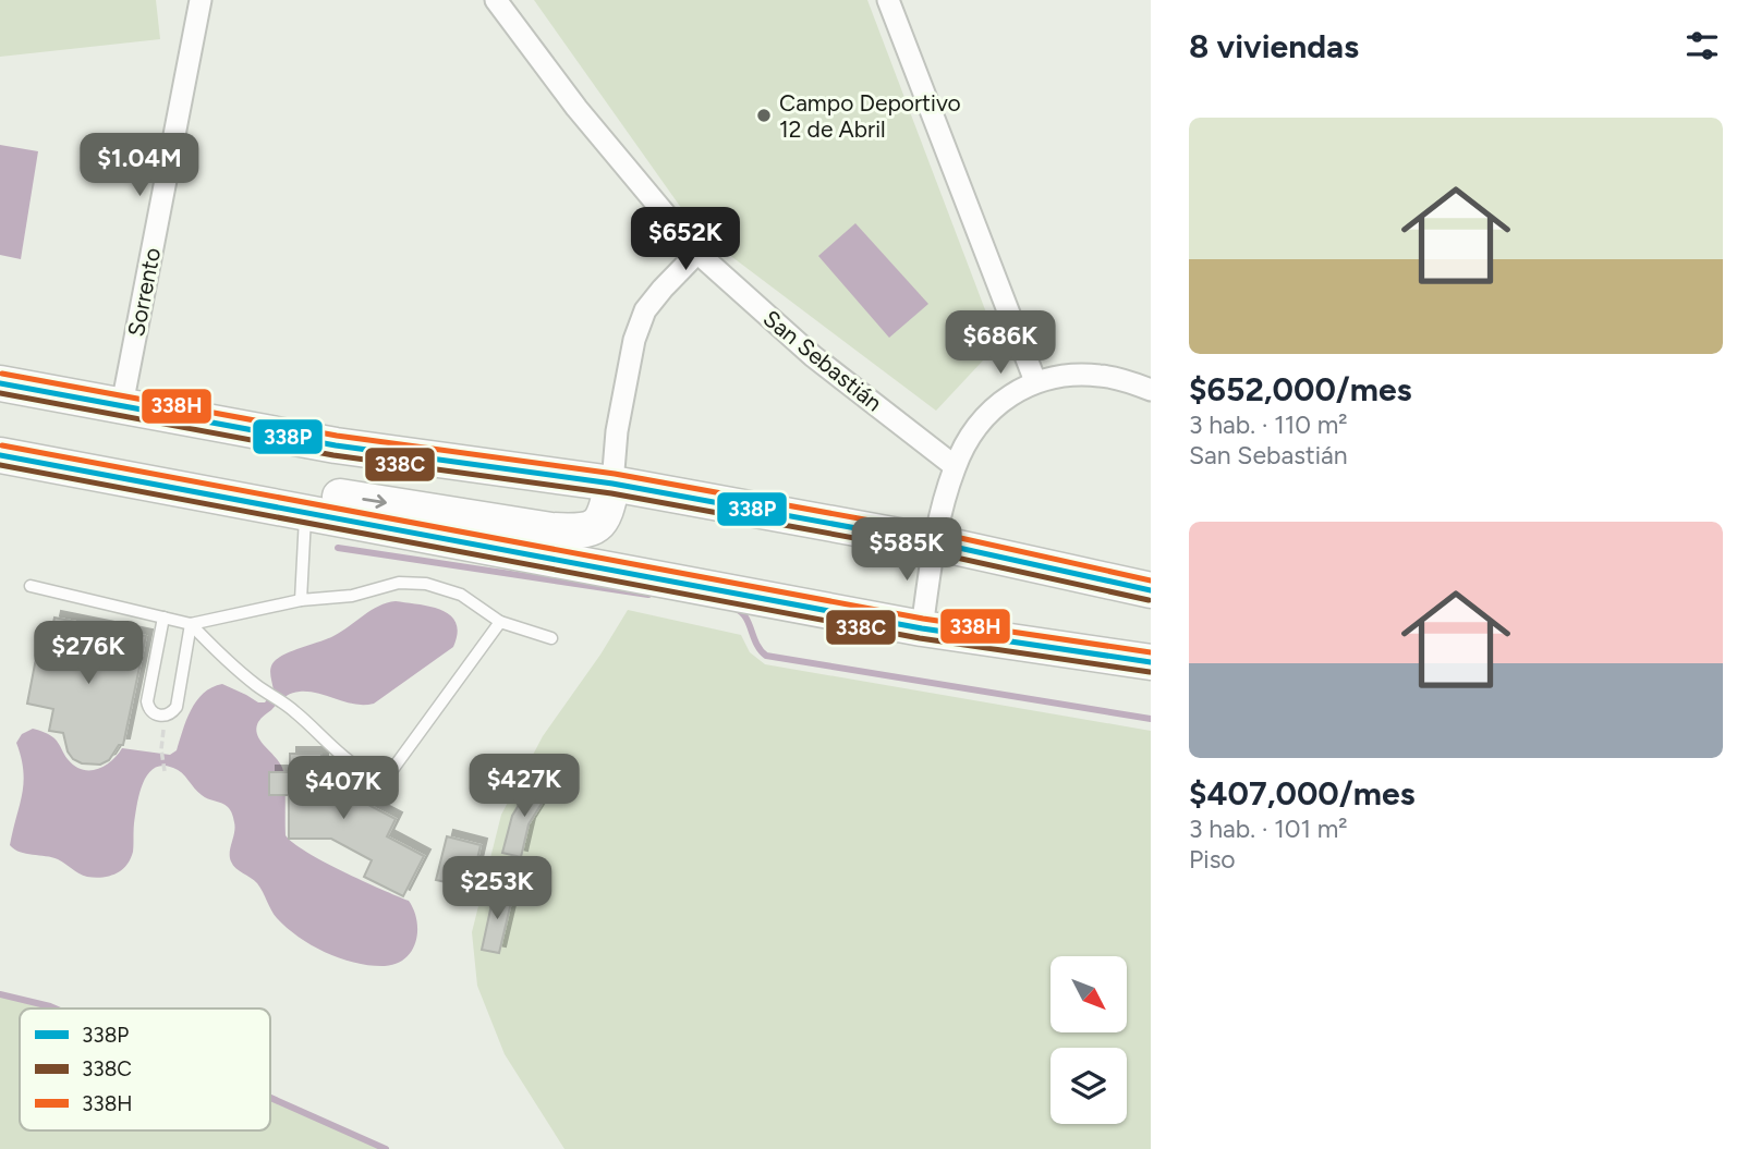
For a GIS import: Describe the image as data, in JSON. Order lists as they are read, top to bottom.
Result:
{
  "streets": {
    "street": ["Sorrento", "San Sebastián"]
  },
  "places": ["Campo Deportivo 12 de Abril"],
  "lines": ["transit line 338H", "transit line 338P", "transit line 338C"],
  "legend": ["338P", "338C", "338H"],
  "north": "bottom right",
  "page": {
    "heading": "8 viviendas",
    "list": [
      {
        "name": "$652,000/mes",
        "note": "3 hab. · 110 m² · San Sebastián"
      },
      {
        "name": "$407,000/mes",
        "note": "3 hab. · 101 m² · Piso"
      }
    ],
    "price": [
      "$1.04M",
      "$652K",
      "$686K",
      "$585K",
      "$276K",
      "$427K",
      "$407K",
      "$253K"
    ]
  }
}
